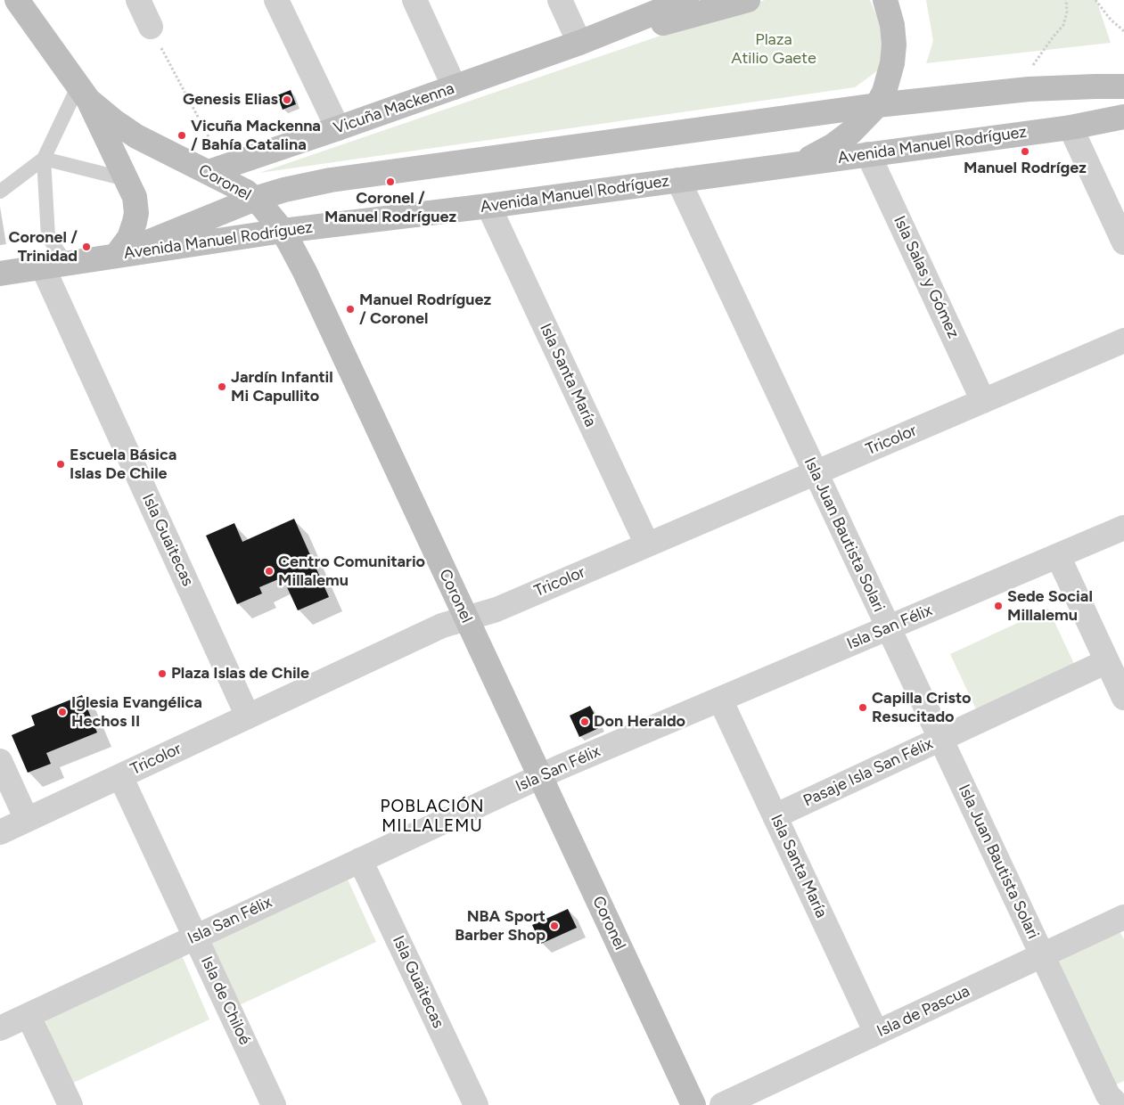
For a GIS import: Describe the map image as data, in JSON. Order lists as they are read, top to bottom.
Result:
{
  "streets": {
    "main road": ["Vicuña Mackenna", "Avenida Manuel Rodríguez", "Coronel"],
    "street": [
      "Isla Salas y Gómez",
      "Isla Santa María",
      "Tricolor",
      "Isla Juan Bautista Solari",
      "Isla Guaitecas",
      "Isla San Félix",
      "Pasaje Isla San Félix",
      "Isla de Chiloé",
      "Isla de Pascua"
    ]
  },
  "crossings": [
    ["Vicuña Mackenna", "Coronel"],
    ["Avenida Manuel Rodríguez", "Coronel"],
    ["Avenida Manuel Rodríguez", "Isla Salas y Gómez"],
    ["Avenida Manuel Rodríguez", "Isla Santa María"],
    ["Avenida Manuel Rodríguez", "Isla Juan Bautista Solari"],
    ["Coronel", "Tricolor"],
    ["Coronel", "Isla San Félix"],
    ["Isla Salas y Gómez", "Tricolor"],
    ["Isla Santa María", "Tricolor"],
    ["Isla Santa María", "Isla San Félix"],
    ["Isla Santa María", "Pasaje Isla San Félix"],
    ["Isla Santa María", "Isla de Pascua"],
    ["Tricolor", "Isla Juan Bautista Solari"],
    ["Tricolor", "Isla Guaitecas"],
    ["Tricolor", "Isla de Chiloé"],
    ["Isla Juan Bautista Solari", "Isla San Félix"],
    ["Isla Juan Bautista Solari", "Pasaje Isla San Félix"],
    ["Isla Juan Bautista Solari", "Isla de Pascua"],
    ["Isla Guaitecas", "Isla San Félix"],
    ["Isla San Félix", "Isla de Chiloé"]
  ],
  "districts": ["POBLACIÓN MILLALEMU"],
  "parks": ["Plaza Atilio Gaete"],
  "places": [
    "Genesis Elias",
    "Vicuña Mackenna / Bahía Catalina",
    "Manuel Rodrígez",
    "Coronel / Manuel Rodríguez",
    "Coronel / Trinidad",
    "Manuel Rodríguez / Coronel",
    "Jardín Infantil Mi Capullito",
    "Escuela Básica Islas De Chile",
    "Centro Comunitario Millalemu",
    "Sede Social Millalemu",
    "Plaza Islas de Chile",
    "Capilla Cristo Resucitado",
    "Iglesia Evangélica Hechos II",
    "Don Heraldo",
    "NBA Sport Barber Shop"
  ]
}
